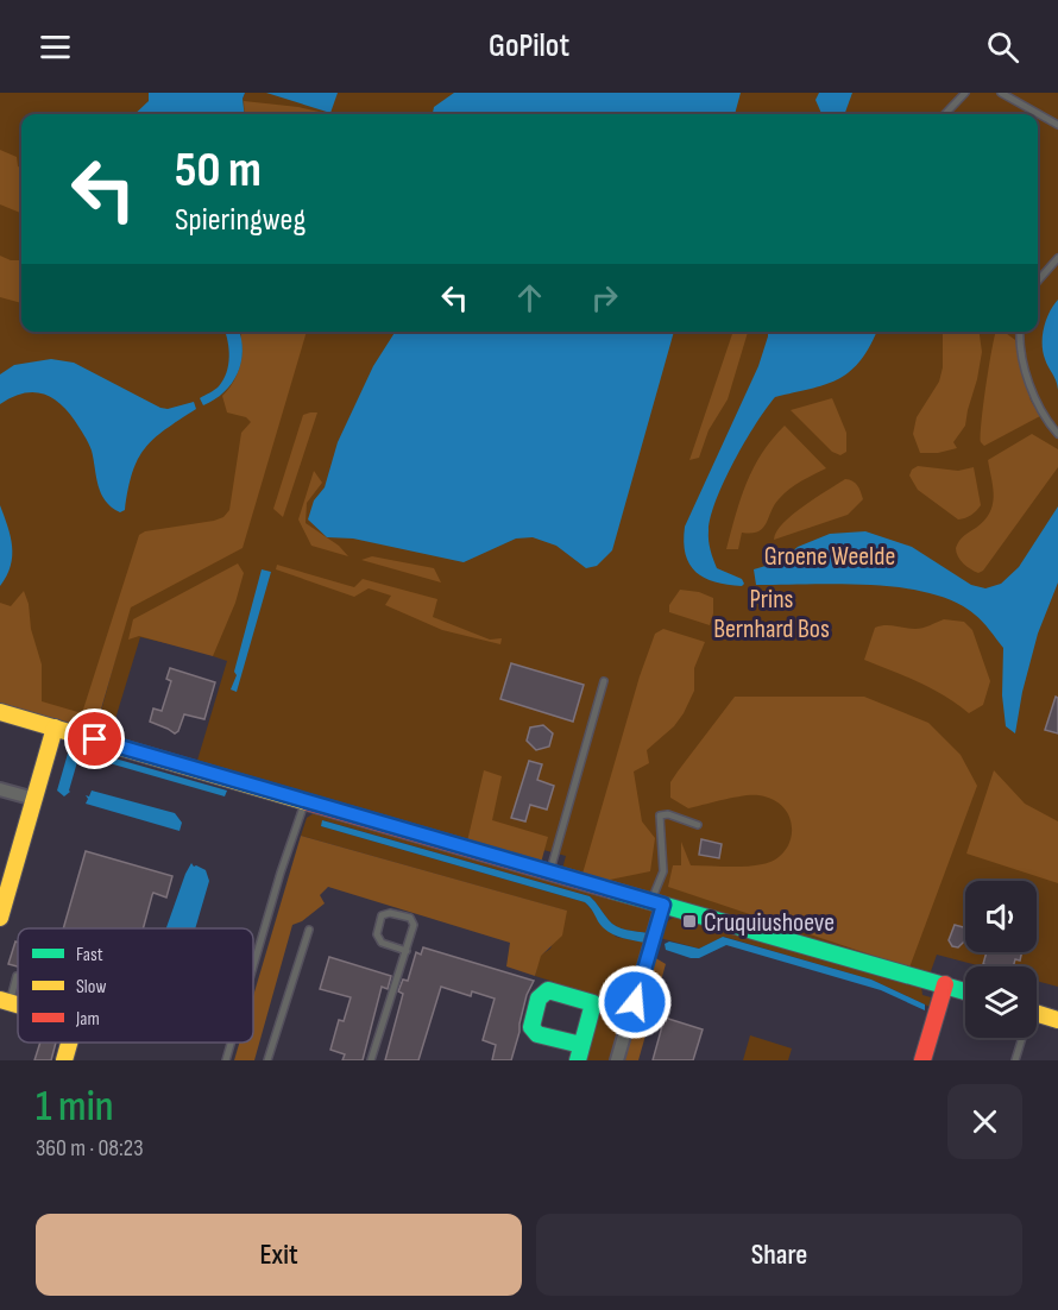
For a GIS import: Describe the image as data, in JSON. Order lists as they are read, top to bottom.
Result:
{
  "parks": ["Groene Weelde", "Prins Bernhard Bos"],
  "places": {
    "transit": ["Cruquiushoeve"]
  },
  "legend": ["Fast", "Slow", "Jam"],
  "page": {
    "header": "GoPilot",
    "turn": ["50 m", "Spieringweg"],
    "heading": ["1 min", "360 m · 08:23"],
    "buttons": ["Exit", "Share"]
  }
}
